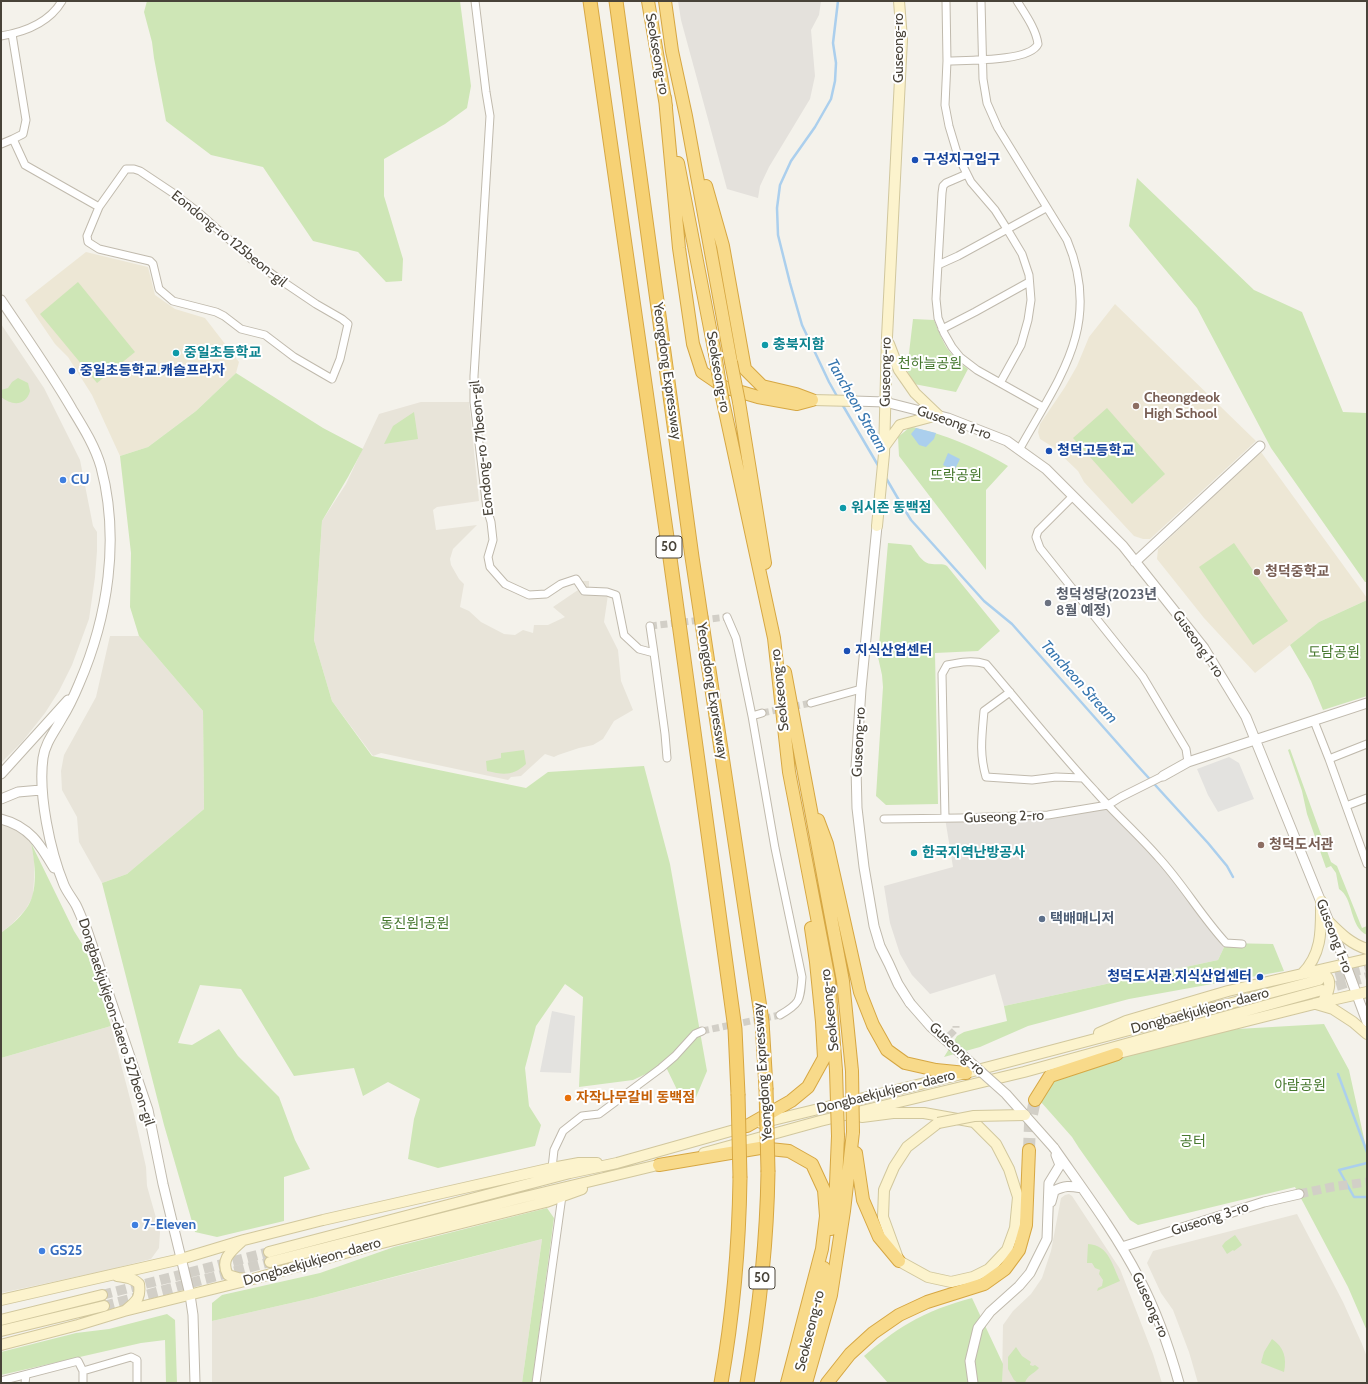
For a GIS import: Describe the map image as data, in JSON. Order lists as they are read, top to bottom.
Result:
{
  "streets": {
    "highway": ["Seokseong-ro", "Yeongdong Expressway", "50"],
    "main road": ["Guseong-ro", "Dongbaekjukjeon-daero"],
    "street": [
      "Eondong-ro 125beon-gil",
      "Guseong 1-ro",
      "Eondong-ro 71beon-gil",
      "Guseong 2-ro",
      "Dongbaekjukjeon-daero 527beon-gil",
      "Guseong 3-ro"
    ]
  },
  "crossings": [
    ["Guseong-ro", "Guseong 1-ro"],
    ["Guseong-ro", "Guseong 3-ro"],
    ["Dongbaekjukjeon-daero", "Dongbaekjukjeon-daero 527beon-gil"]
  ],
  "water": ["Tancheon Stream"],
  "parks": [
    "천하늘공원",
    "뜨락공원",
    "도담공원",
    "동진원1공원",
    "아람공원",
    "공터"
  ],
  "places": [
    "구성지구입구",
    "충북지함",
    "중일초등학교",
    "중일초등학교.캐슬프라자",
    "Cheongdeok High School",
    "청덕고등학교",
    "CU",
    "워시존 동백점",
    "청덕중학교",
    "청덕성당(2023년 8월 예정)",
    "지식산업센터",
    "청덕도서관",
    "한국지역난방공사",
    "택배매니저",
    "청덕도서관.지식산업센터",
    "자작나무갈비 동백점",
    "7-Eleven",
    "GS25"
  ]
}
